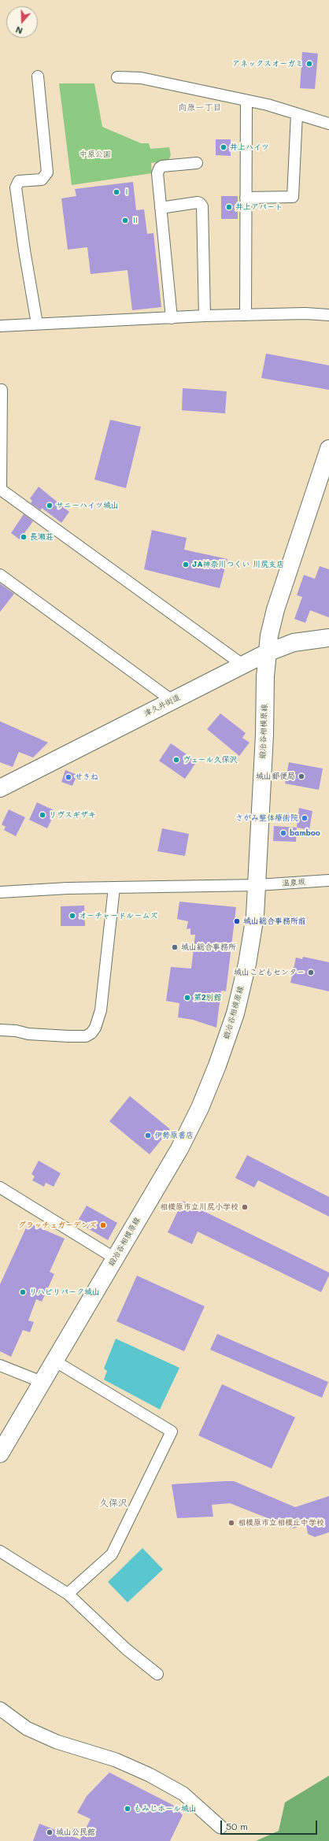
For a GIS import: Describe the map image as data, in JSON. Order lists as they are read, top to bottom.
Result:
{
  "streets": {
    "main road": ["津久井街道", "鍛冶谷相模原線"],
    "street": ["温泉坂"]
  },
  "crossings": [
    ["津久井街道", "鍛冶谷相模原線"],
    ["鍛冶谷相模原線", "温泉坂"]
  ],
  "districts": ["向原一丁目", "久保沢"],
  "parks": ["中原公園"],
  "places": [
    "アネックスオーガミ",
    "井上ハイツ",
    "Ⅰ",
    "井上アパート",
    "Ⅱ",
    "サニーハイツ城山",
    "長瀬荘",
    "JA神奈川つくい 川尻支店",
    "ヴェール久保沢",
    "城山郵便局",
    "せきね",
    "リヴスギザキ",
    "さがみ整体療術院",
    "bamboo",
    "オーチャードルームズ",
    "城山総合事務所前",
    "城山総合事務所",
    "城山こどもセンター",
    "第2別館",
    "伊勢原書店",
    "相模原市立川尻小学校",
    "グラッチェガーデンズ",
    "リハビリパーク城山",
    "相模原市立相模丘中学校",
    "もみじホール城山",
    "城山公民館"
  ],
  "scale_bar": "50 m",
  "north": "bottom"
}
